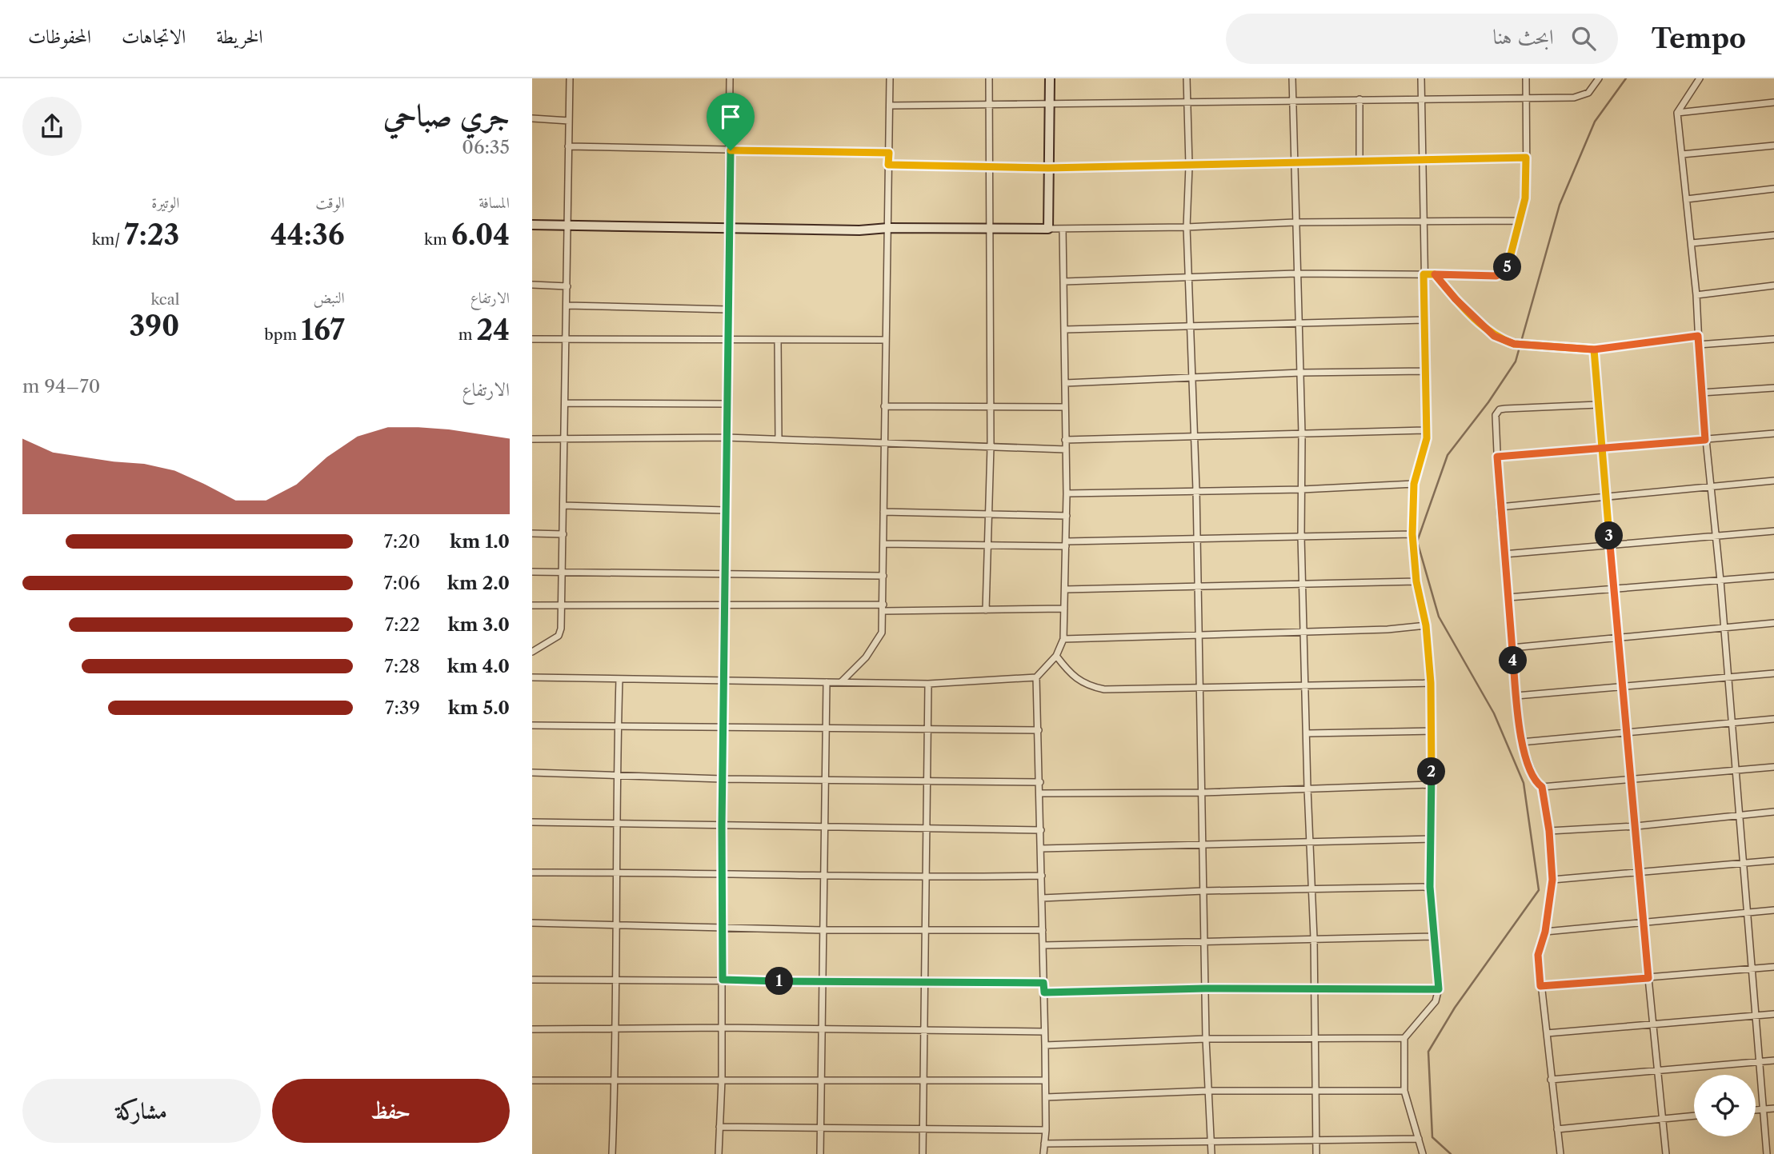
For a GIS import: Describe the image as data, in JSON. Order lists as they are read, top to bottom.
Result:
{
  "page": {
    "header": "Tempo",
    "search": "ابحث هنا",
    "nav": ["الخريطة", "الاتجاهات", "المحفوظات"],
    "heading": ["جري صباحي", "06:35"],
    "stats": [
      ["المسافة", "6.04 km"],
      ["الوقت", "44:36"],
      ["الوتيرة", "7:23 /km"],
      ["الارتفاع", "24 m"],
      ["النبض", "167 bpm"],
      ["kcal", "390"]
    ],
    "pins": [
      "5",
      "3",
      "4",
      "2",
      "1"
    ],
    "chart": ["الارتفاع", "70–94 m"],
    "list": [
      {
        "name": "1.0 km",
        "note": "7:20"
      },
      {
        "name": "2.0 km",
        "note": "7:06"
      },
      {
        "name": "3.0 km",
        "note": "7:22"
      },
      {
        "name": "4.0 km",
        "note": "7:28"
      },
      {
        "name": "5.0 km",
        "note": "7:39"
      }
    ],
    "buttons": ["حفظ", "مشاركة"]
  }
}
